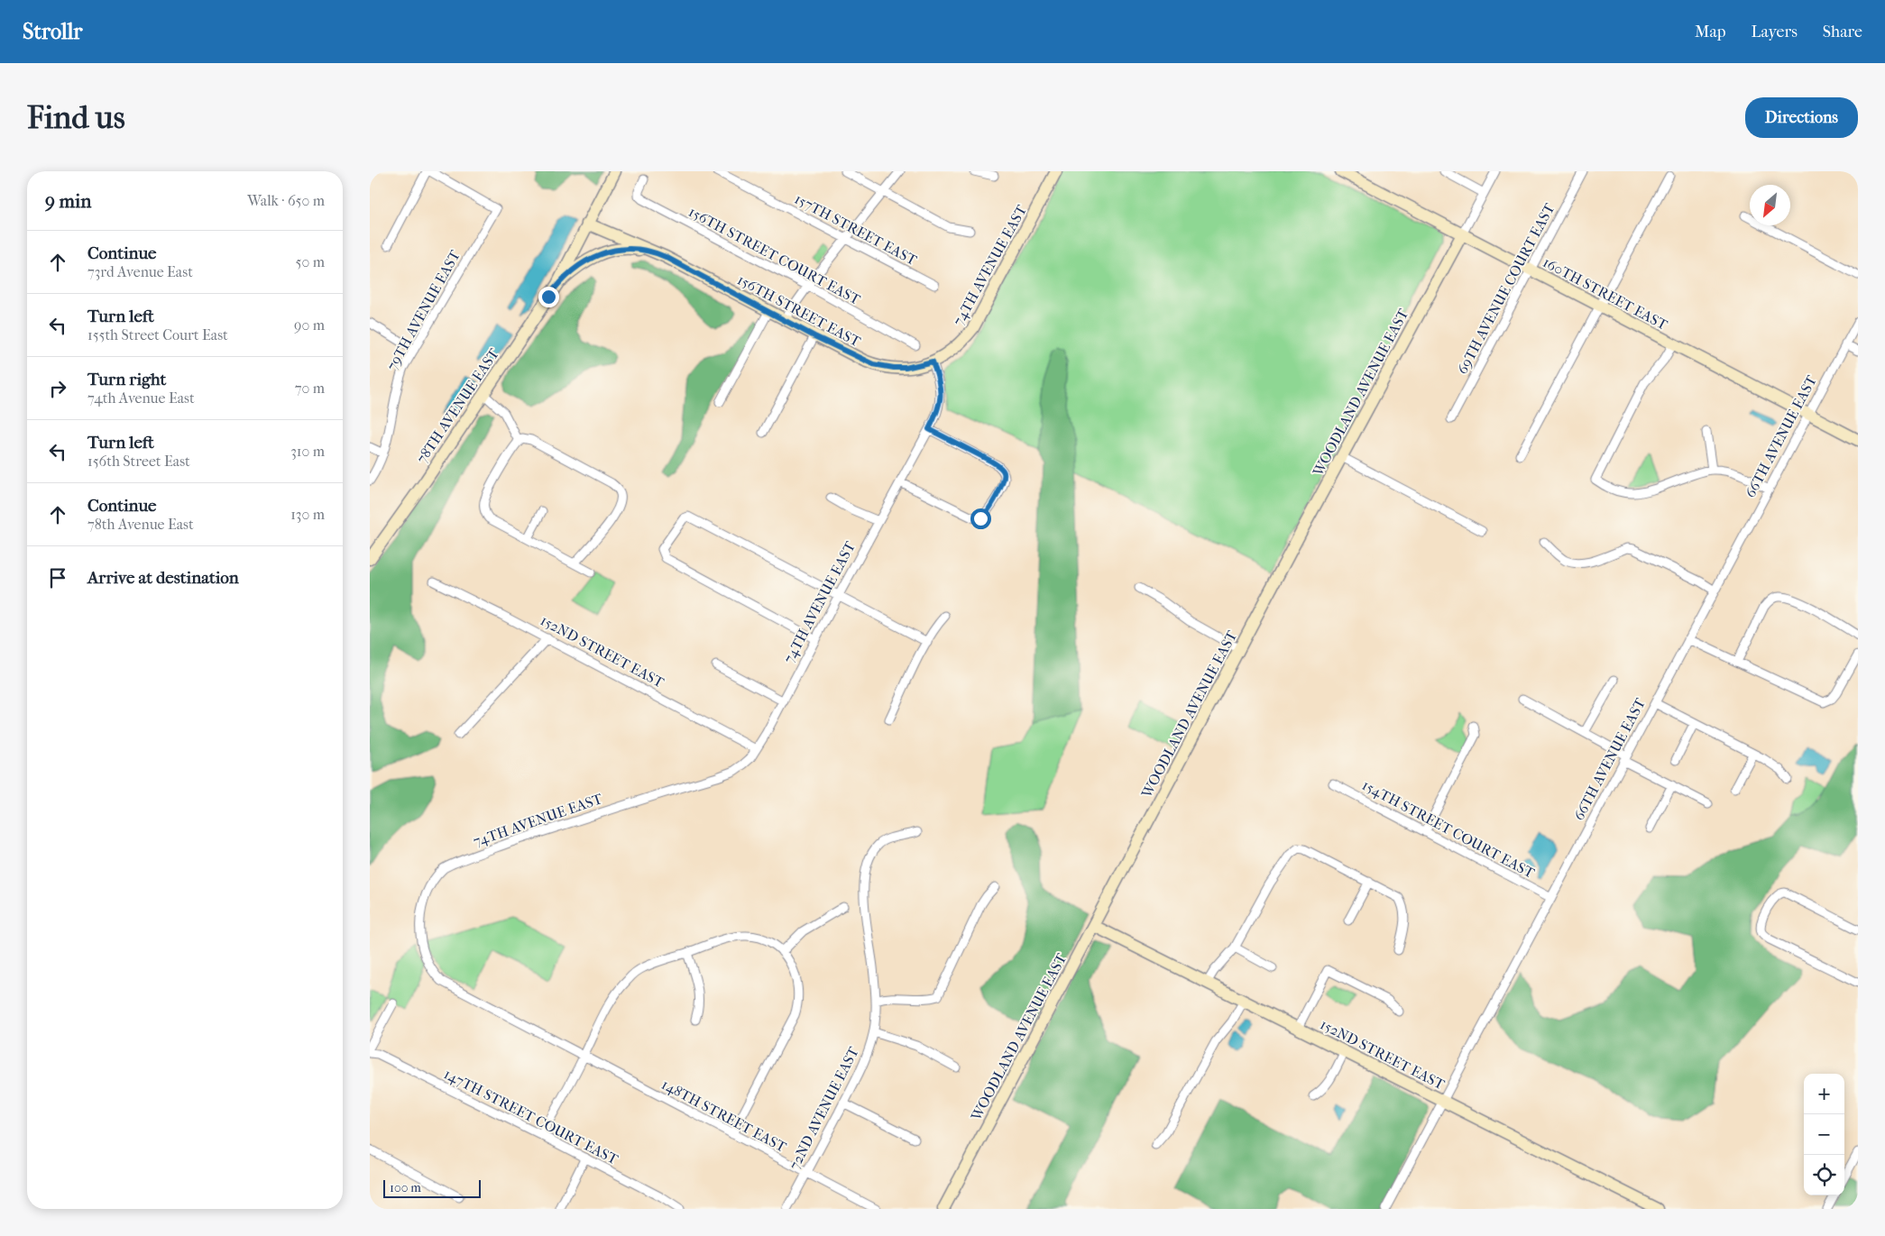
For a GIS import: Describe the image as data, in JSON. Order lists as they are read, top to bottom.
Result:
{
  "streets": {
    "street": [
      "157TH STREET EAST",
      "156TH STREET COURT EAST",
      "74TH AVENUE EAST",
      "69TH AVENUE COURT EAST",
      "160TH STREET EAST",
      "79TH AVENUE EAST",
      "156TH STREET EAST",
      "WOODLAND AVENUE EAST",
      "78TH AVENUE EAST",
      "66TH AVENUE EAST",
      "152ND STREET EAST",
      "154TH STREET COURT EAST",
      "72ND AVENUE EAST",
      "148TH STREET EAST",
      "147TH STREET COURT EAST"
    ]
  },
  "crossings": [
    ["74TH AVENUE EAST", "156TH STREET EAST"],
    ["74TH AVENUE EAST", "152ND STREET EAST"],
    ["74TH AVENUE EAST", "148TH STREET EAST"],
    ["69TH AVENUE COURT EAST", "160TH STREET EAST"],
    ["160TH STREET EAST", "WOODLAND AVENUE EAST"],
    ["160TH STREET EAST", "66TH AVENUE EAST"],
    ["156TH STREET EAST", "78TH AVENUE EAST"],
    ["WOODLAND AVENUE EAST", "152ND STREET EAST"],
    ["66TH AVENUE EAST", "152ND STREET EAST"],
    ["66TH AVENUE EAST", "154TH STREET COURT EAST"],
    ["72ND AVENUE EAST", "148TH STREET EAST"]
  ],
  "scale_bar": "100 m",
  "north": "bottom left",
  "page": {
    "header": "Strollr",
    "nav": ["Map", "Layers", "Share"],
    "buttons": "Directions",
    "title": "Find us",
    "heading": ["9 min", "Walk · 650 m"],
    "list": [
      ["Continue", "73rd Avenue East", "50 m"],
      ["Turn left", "155th Street Court East", "90 m"],
      ["Turn right", "74th Avenue East", "70 m"],
      ["Turn left", "156th Street East", "310 m"],
      ["Continue", "78th Avenue East", "130 m"],
      "Arrive at destination"
    ],
    "map_buttons": ["+", "−"],
    "scale": "100 m"
  }
}
